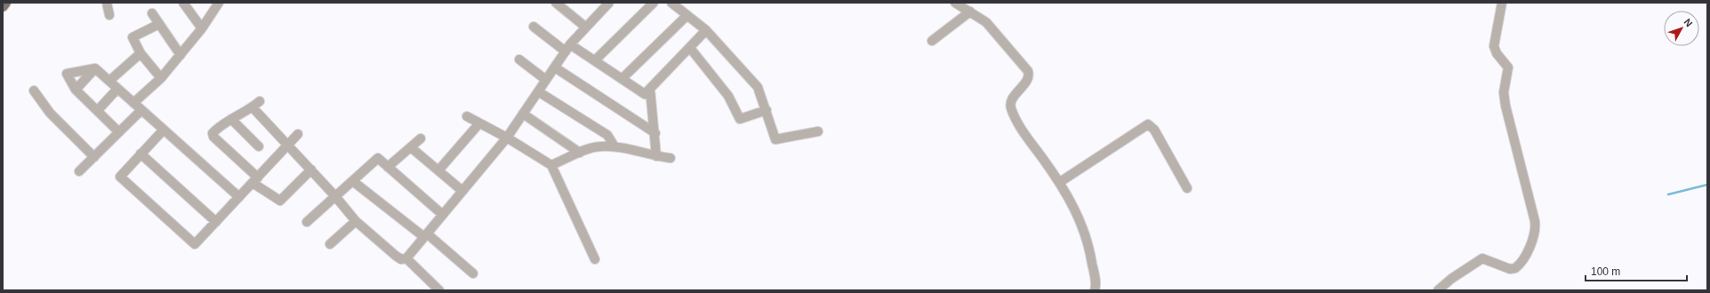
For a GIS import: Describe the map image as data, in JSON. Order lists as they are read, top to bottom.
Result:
{
  "scale_bar": "100 m",
  "north": "top right"
}
